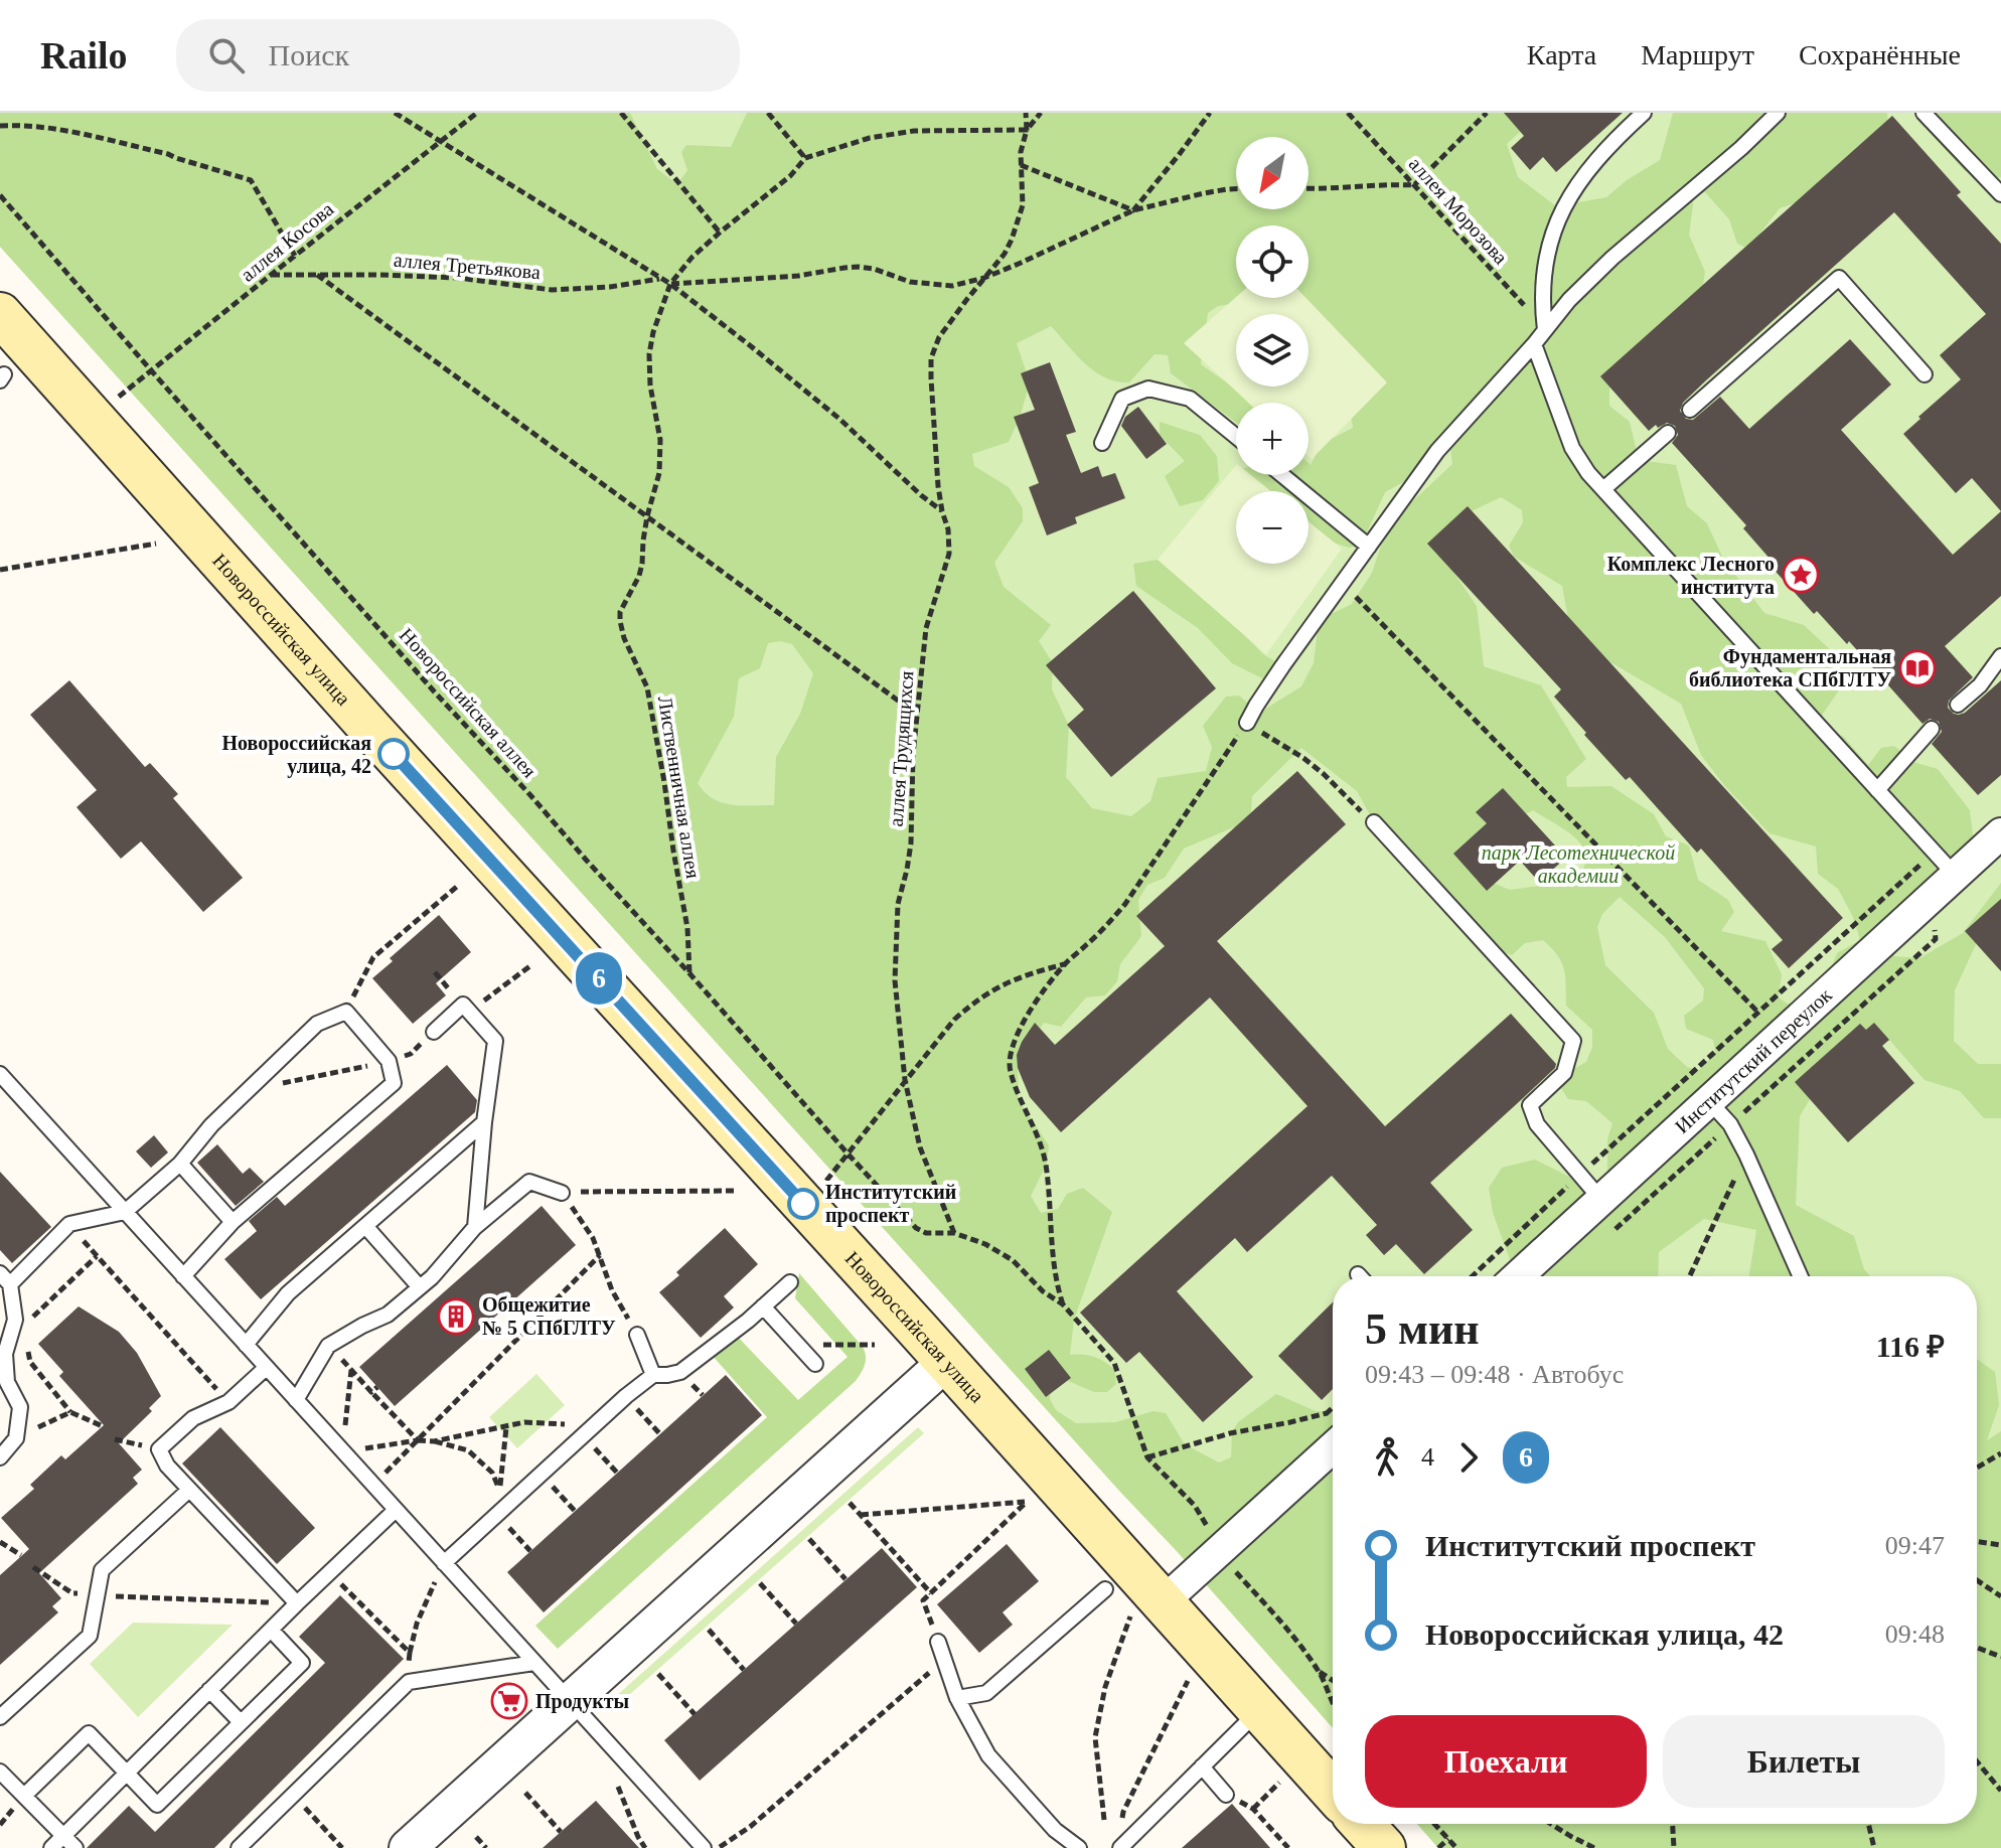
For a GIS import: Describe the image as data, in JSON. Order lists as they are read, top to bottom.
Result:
{
  "streets": {
    "main road": ["Новороссийская улица"],
    "street": ["Институтский переулок"],
    "path": [
      "аллея Морозова",
      "аллея Косова",
      "аллея Третьякова",
      "Новороссийская аллея",
      "аллея Трудящихся",
      "Лиственничная аллея"
    ]
  },
  "crossings": [
    ["аллея Косова", "аллея Третьякова"],
    ["аллея Косова", "Новороссийская аллея"],
    ["Новороссийская аллея", "аллея Трудящихся"],
    ["Новороссийская аллея", "Лиственничная аллея"]
  ],
  "parks": ["парк Лесотехнической академии"],
  "places": {
    "place": ["Комплекс Лесного института"],
    "library": ["Фундаментальная библиотека СПбГЛТУ"],
    "other": ["Новороссийская улица, 42", "Институтский проспект"],
    "building": ["Общежитие № 5 СПбГЛТУ"],
    "supermarket": ["Продукты"]
  },
  "lines": ["bus line 6"],
  "north": "bottom left",
  "page": {
    "header": "Railo",
    "search": "Поиск",
    "nav": ["Карта", "Маршрут", "Сохранённые"],
    "on_map": "6",
    "map_buttons": ["+", "−"],
    "heading": ["5 мин", "09:43 – 09:48 · Автобус", "116 ₽"],
    "legs": ["4", "6"],
    "list": [
      {
        "name": "Институтский проспект",
        "value": "09:47"
      },
      {
        "name": "Новороссийская улица, 42",
        "value": "09:48"
      }
    ],
    "buttons": ["Поехали", "Билеты"]
  }
}
